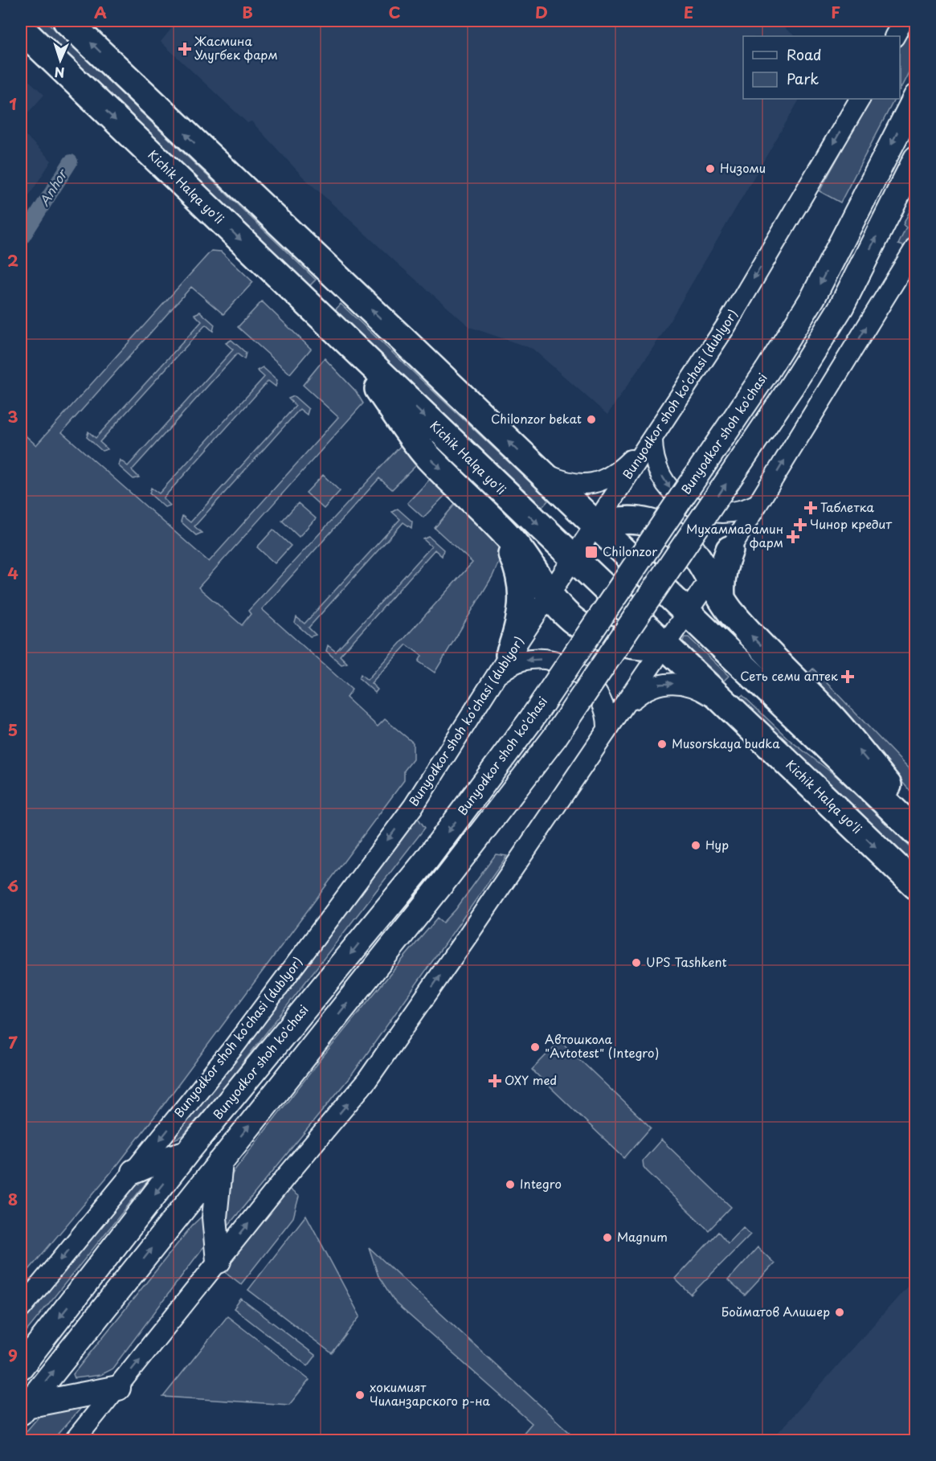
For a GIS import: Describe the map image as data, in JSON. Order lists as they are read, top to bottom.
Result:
{
  "streets": {
    "highway": ["Kichik Halqa yo'li"],
    "main road": ["Bunyodkor shoh ko'chasi"],
    "street": ["Bunyodkor shoh koʻchasi (dublyor)"]
  },
  "crossings": [
    ["Kichik Halqa yo'li", "Bunyodkor shoh koʻchasi (dublyor)"]
  ],
  "water": ["Anhor"],
  "places": {
    "health": [
      "Жасмина Улугбек фарм",
      "Таблетка",
      "Чинор кредит",
      "Мухаммадамин фарм",
      "Сеть семи аптек",
      "OXY med"
    ],
    "other": [
      "Низоми",
      "Chilonzor bekat",
      "Musorskaya budka",
      "Нур",
      "UPS Tashkent",
      "Автошкола \"Avtotest\" (Integro)",
      "Integro",
      "Magnum",
      "Бойматов Алишер",
      "хокимият Чиланзарского р-на"
    ],
    "transit": ["Chilonzor"]
  },
  "legend": ["Road", "Park"],
  "north": "bottom",
  "grid": {
    "columns": [
      "A",
      "B",
      "C",
      "D",
      "E",
      "F"
    ],
    "rows": [
      "1",
      "2",
      "3",
      "4",
      "5",
      "6",
      "7",
      "8",
      "9"
    ]
  }
}
